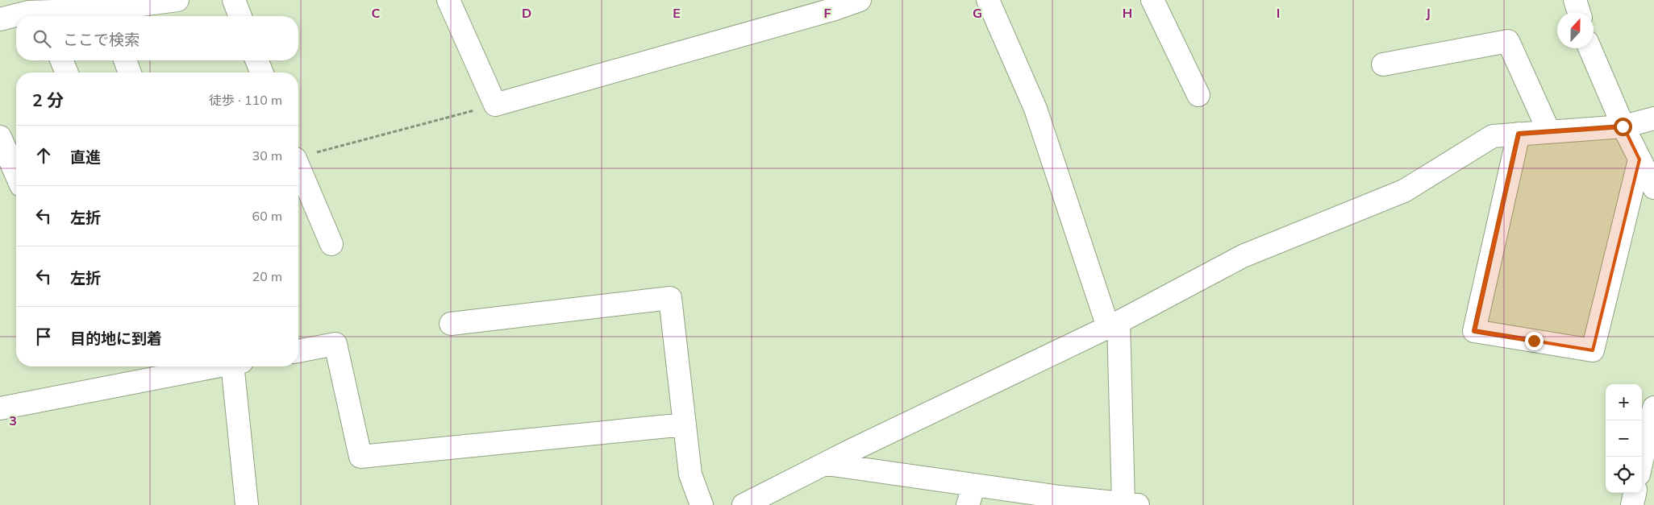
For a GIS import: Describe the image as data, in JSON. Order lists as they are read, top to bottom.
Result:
{
  "north": "top",
  "page": {
    "search": "ここで検索",
    "heading": ["2 分", "徒歩 · 110 m"],
    "list": [
      ["直進", "30 m"],
      ["左折", "60 m"],
      ["左折", "20 m"],
      "目的地に到着"
    ],
    "map_buttons": ["+", "−"]
  },
  "grid": {
    "columns": [
      "C",
      "D",
      "E",
      "F",
      "G",
      "H",
      "I",
      "J"
    ],
    "rows": ["3"]
  }
}
